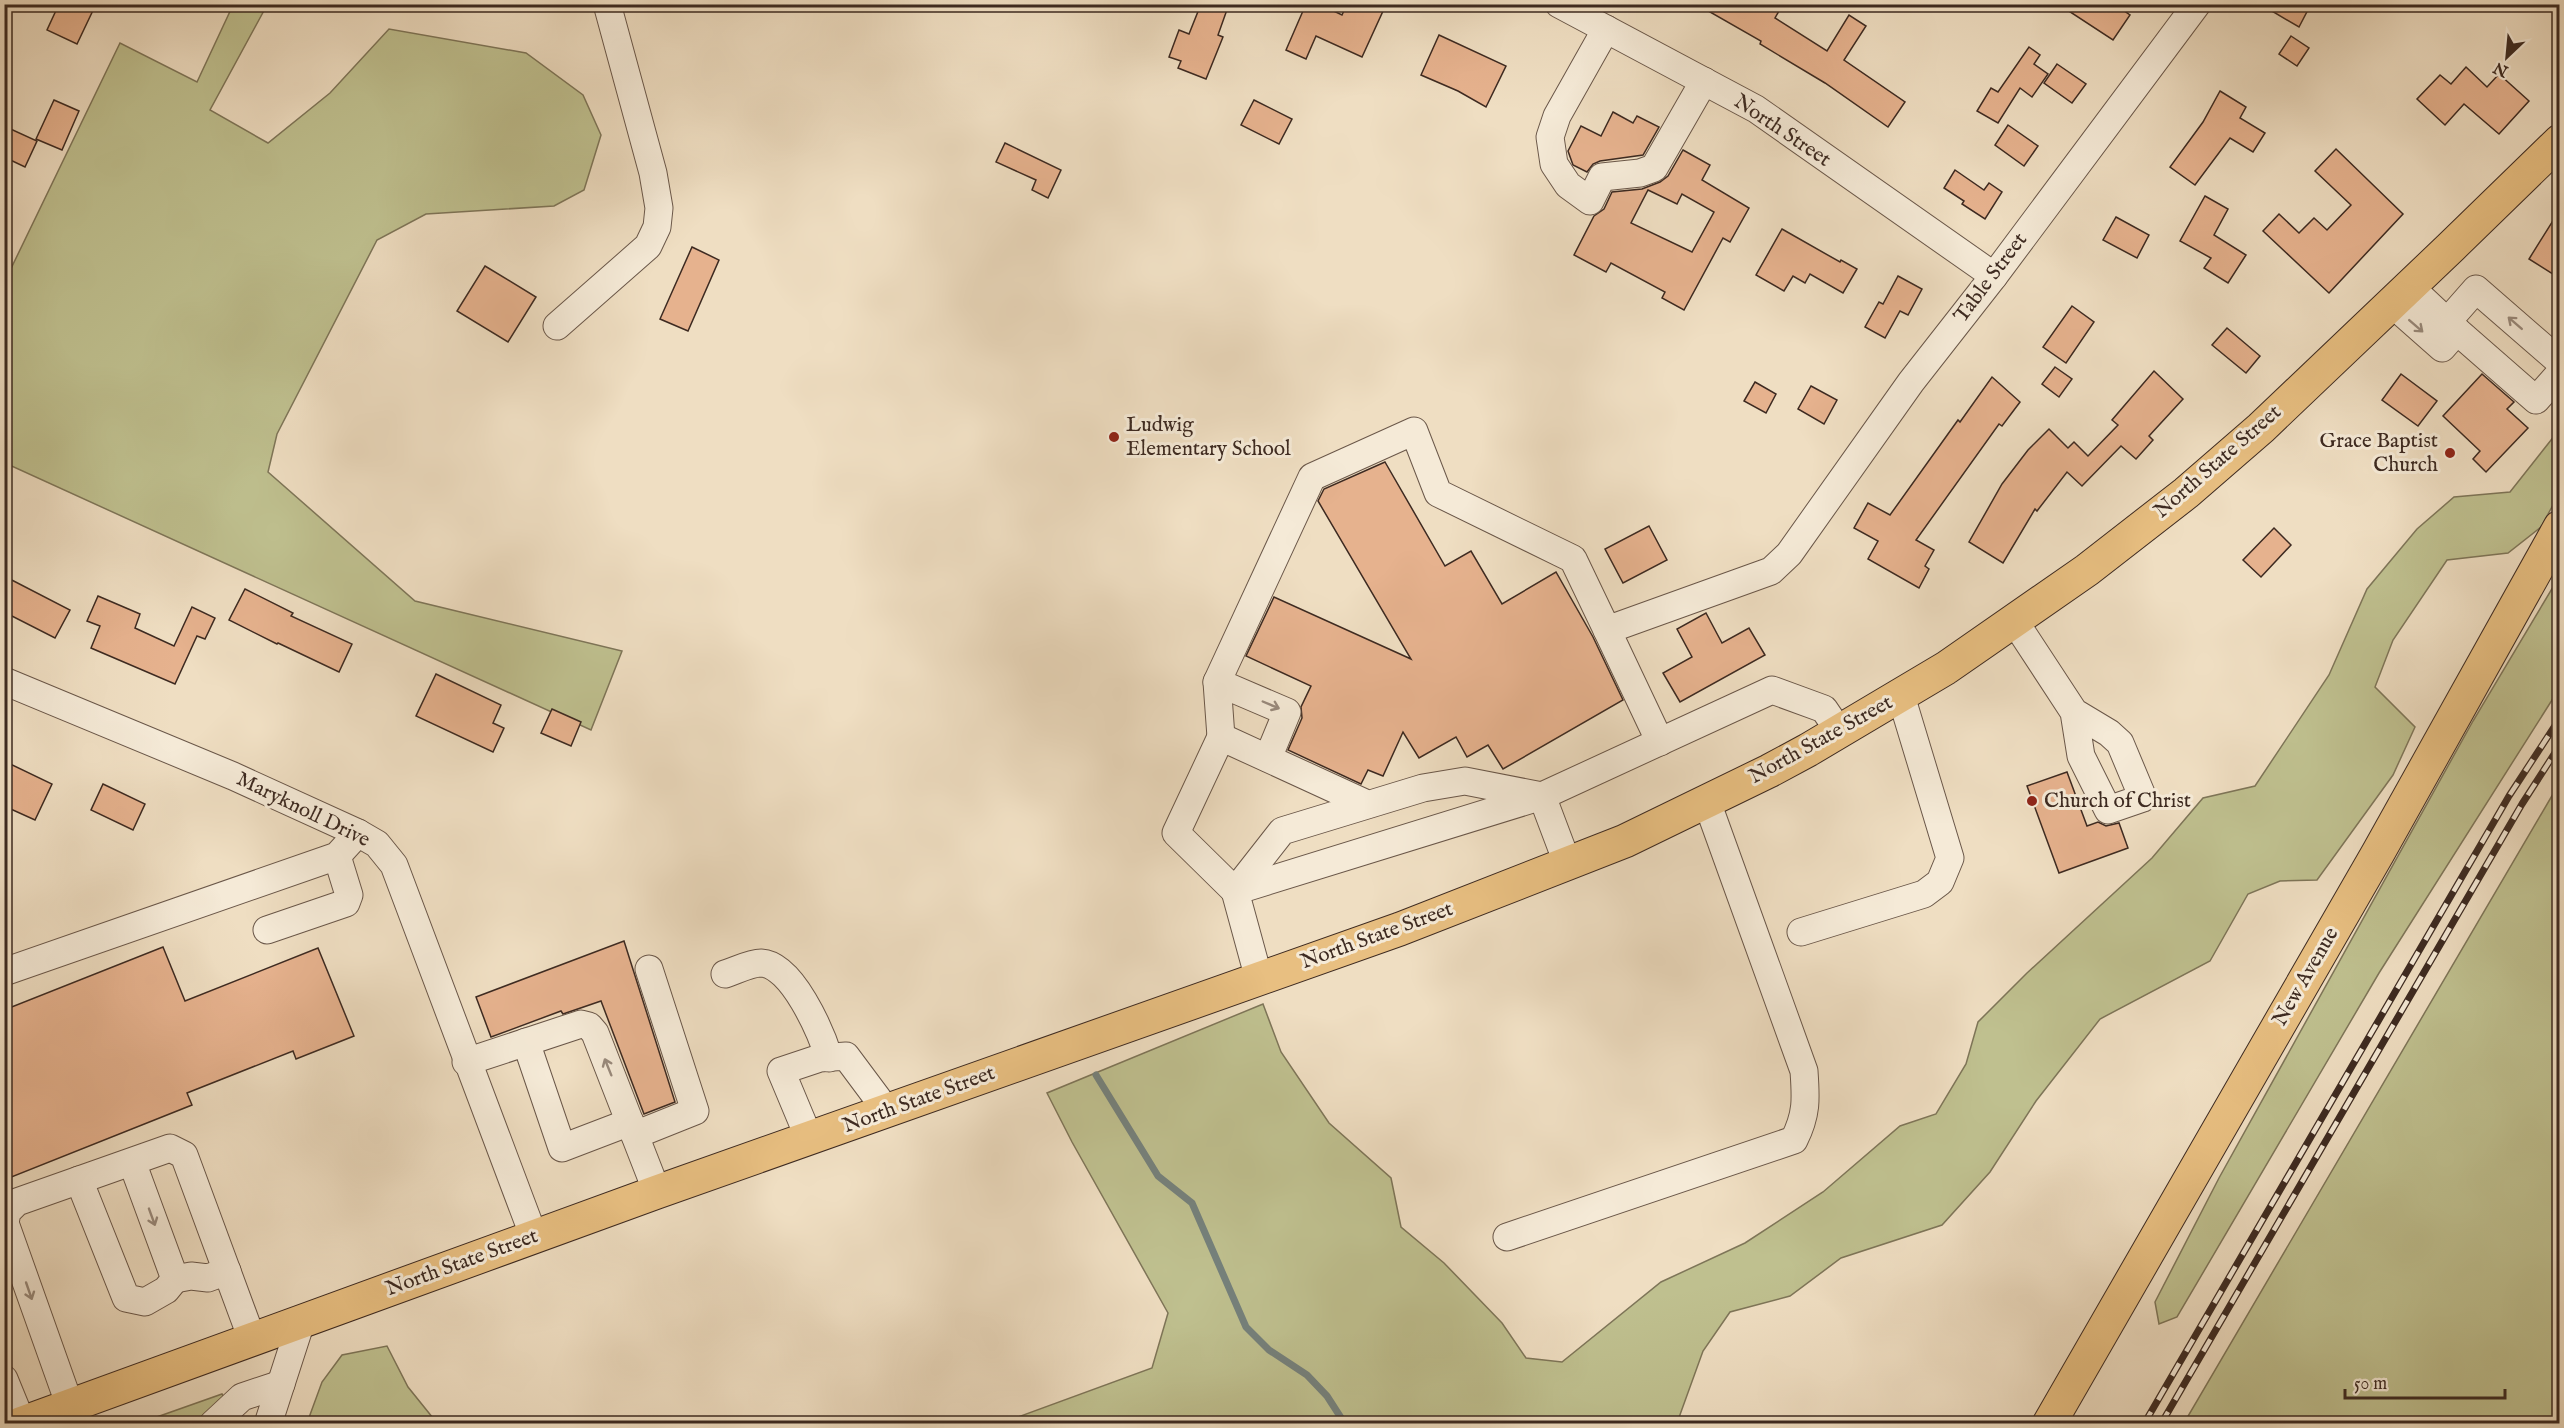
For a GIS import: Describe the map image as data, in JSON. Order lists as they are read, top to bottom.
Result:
{
  "streets": {
    "main road": ["North State Street", "New Avenue"],
    "street": ["North Street", "Table Street", "Maryknoll Drive"]
  },
  "crossings": [
    ["North Street", "Table Street"],
    ["North State Street", "Maryknoll Drive"]
  ],
  "places": ["Ludwig Elementary School", "Grace Baptist Church", "Church of Christ"],
  "scale_bar": "50 m",
  "north": "bottom left"
}
